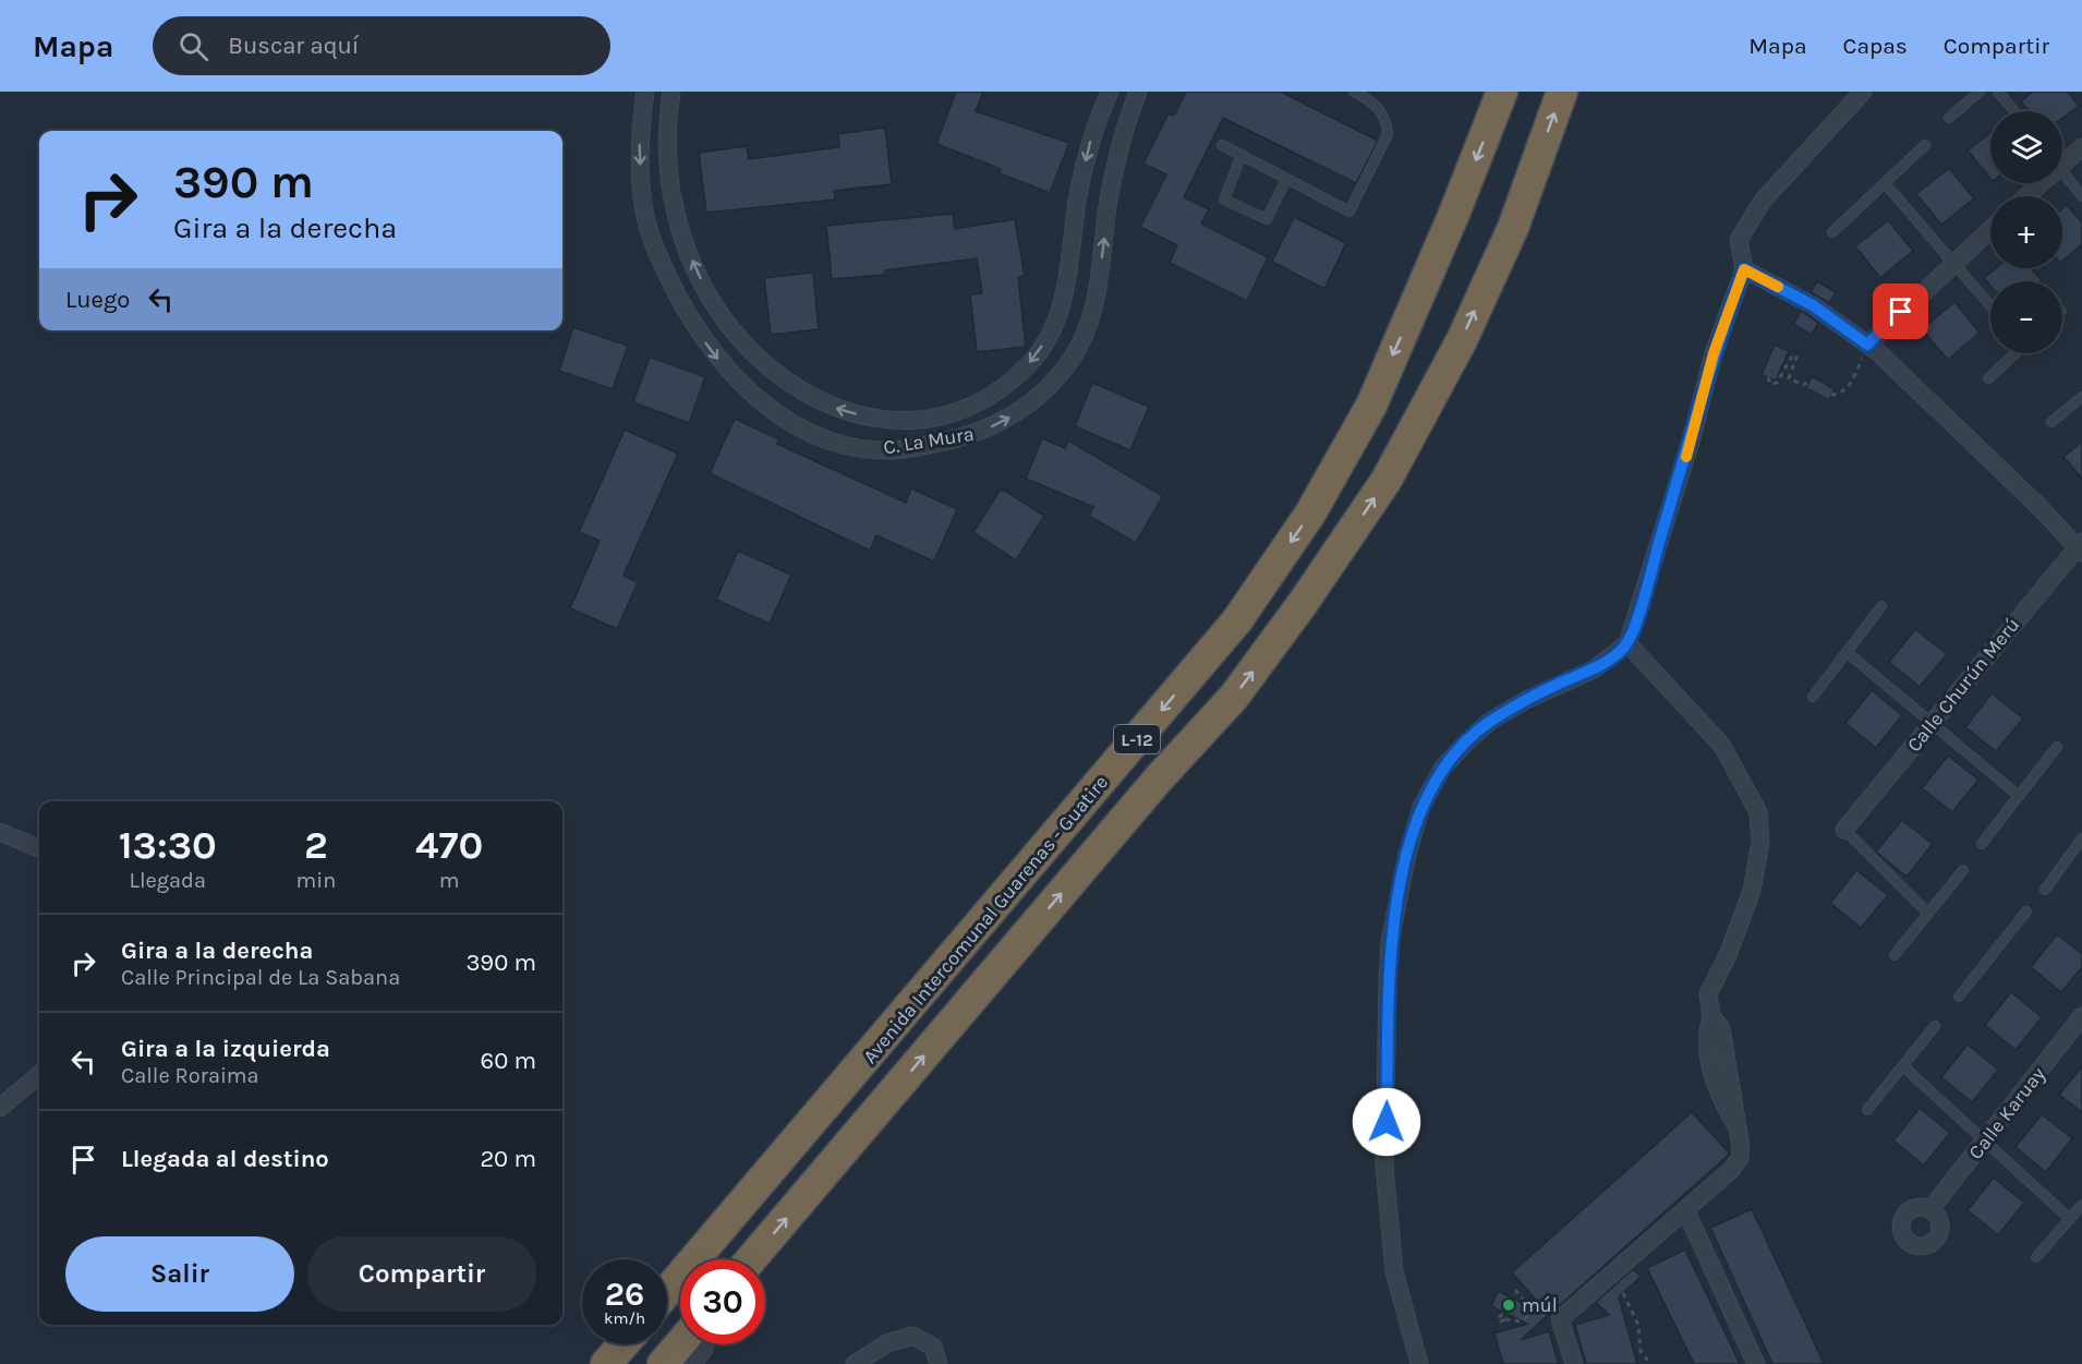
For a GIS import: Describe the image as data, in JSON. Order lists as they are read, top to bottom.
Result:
{
  "streets": {
    "highway": ["L-12", "Avenida Intercomunal Guarenas - Guatire"],
    "street": ["C. La Mura", "Calle Churún Merú", "Calle Karuay"]
  },
  "places": ["múl"],
  "page": {
    "header": "Mapa",
    "search": "Buscar aquí",
    "nav": ["Mapa", "Capas", "Compartir"],
    "map_buttons": ["+", "−"],
    "turn": ["390 m", "Gira a la derecha"],
    "then": "Luego",
    "eta": [
      "13:30",
      "Llegada",
      "2",
      "min",
      "470",
      "m"
    ],
    "list": [
      {
        "name": "Gira a la derecha",
        "note": "Calle Principal de La Sabana",
        "value": "390 m"
      },
      {
        "name": "Gira a la izquierda",
        "note": "Calle Roraima",
        "value": "60 m"
      },
      {
        "name": "Llegada al destino",
        "value": "20 m"
      }
    ],
    "buttons": ["Salir", "Compartir"],
    "speed": "26 km/h",
    "limit": "30"
  }
}
